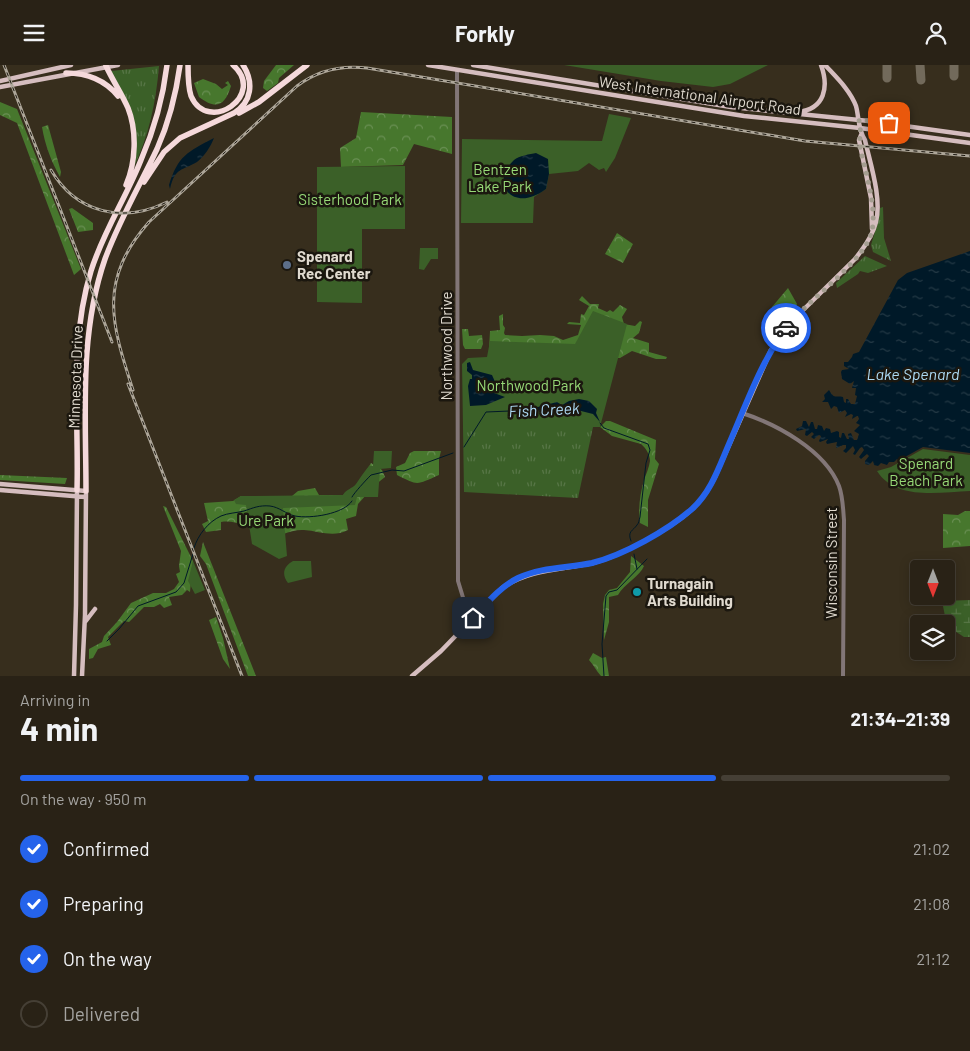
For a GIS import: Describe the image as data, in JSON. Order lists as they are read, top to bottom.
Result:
{
  "streets": {
    "highway": ["Minnesota Drive"],
    "main road": ["West International Airport Road"],
    "street": ["Northwood Drive", "Wisconsin Street"]
  },
  "crossings": [
    ["West International Airport Road", "Northwood Drive"]
  ],
  "water": ["Lake Spenard", "Fish Creek"],
  "parks": [
    "Bentzen Lake Park",
    "Sisterhood Park",
    "Northwood Park",
    "Spenard Beach Park",
    "Ure Park"
  ],
  "places": ["Spenard Rec Center", "Turnagain Arts Building"],
  "north": "bottom",
  "page": {
    "header": "Forkly",
    "heading": ["4 min", "Arriving in", "21:34–21:39"],
    "bar": "On the way · 950 m",
    "list": [
      ["Confirmed", "21:02"],
      ["Preparing", "21:08"],
      ["On the way", "21:12"],
      "Delivered"
    ]
  }
}
